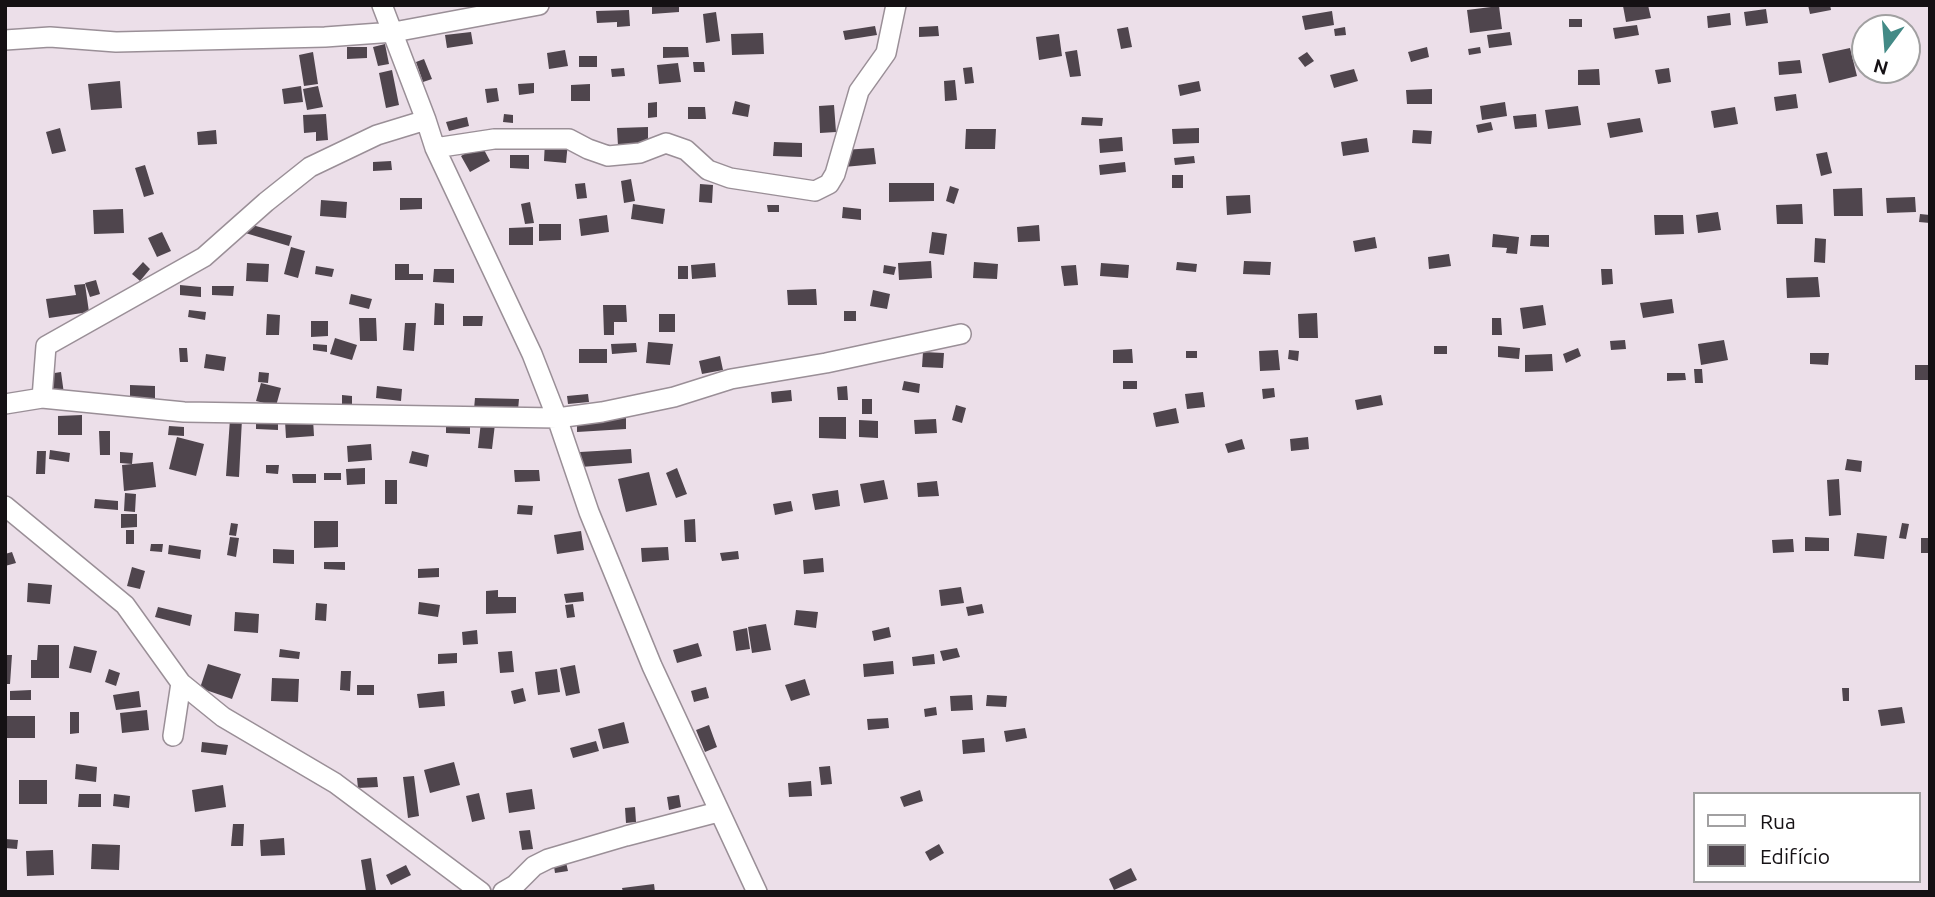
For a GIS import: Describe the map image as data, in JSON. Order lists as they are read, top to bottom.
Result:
{
  "legend": ["Rua", "Edifício"],
  "north": "bottom"
}
